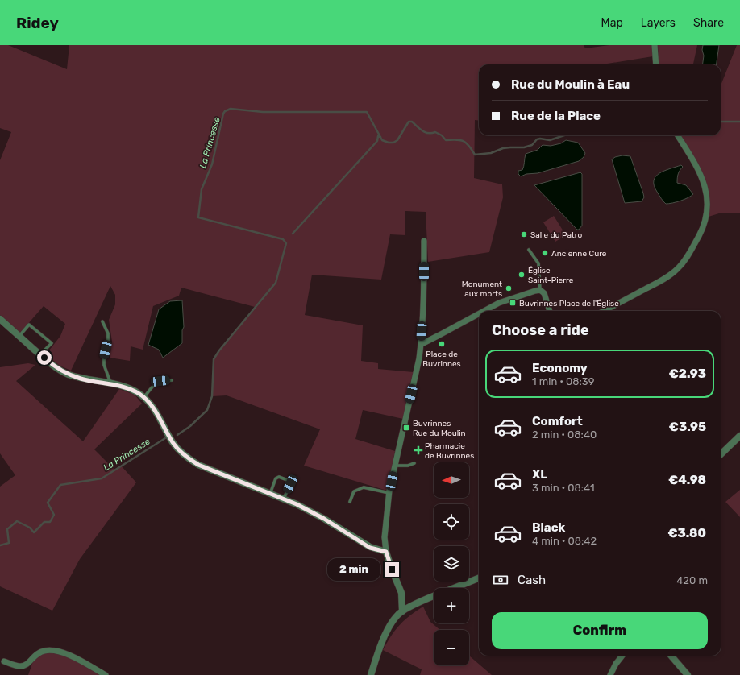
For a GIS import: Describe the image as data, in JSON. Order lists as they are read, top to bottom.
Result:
{
  "water": ["La Princesse"],
  "places": {
    "other": [
      "Salle du Patro",
      "Ancienne Cure",
      "Église Saint-Pierre",
      "Monument aux morts",
      "Place de Buvrinnes"
    ],
    "transit": ["Buvrinnes Place de l'Église", "Buvrinnes Rue du Moulin"],
    "health": ["Pharmacie de Buvrinnes"]
  },
  "north": "left",
  "page": {
    "header": "Ridey",
    "nav": ["Map", "Layers", "Share"],
    "banner": ["Rue du Moulin à Eau", "Rue de la Place"],
    "heading": "Choose a ride",
    "list": [
      {
        "name": "Economy",
        "note": "1 min · 08:39",
        "value": "€2.93"
      },
      {
        "name": "Comfort",
        "note": "2 min · 08:40",
        "value": "€3.95"
      },
      {
        "name": "XL",
        "note": "3 min · 08:41",
        "value": "€4.98"
      },
      {
        "name": "Black",
        "note": "4 min · 08:42",
        "value": "€3.80"
      }
    ],
    "map_buttons": ["+", "−"],
    "bubble": "2 min",
    "pay": ["Cash", "420 m"],
    "buttons": "Confirm"
  }
}
